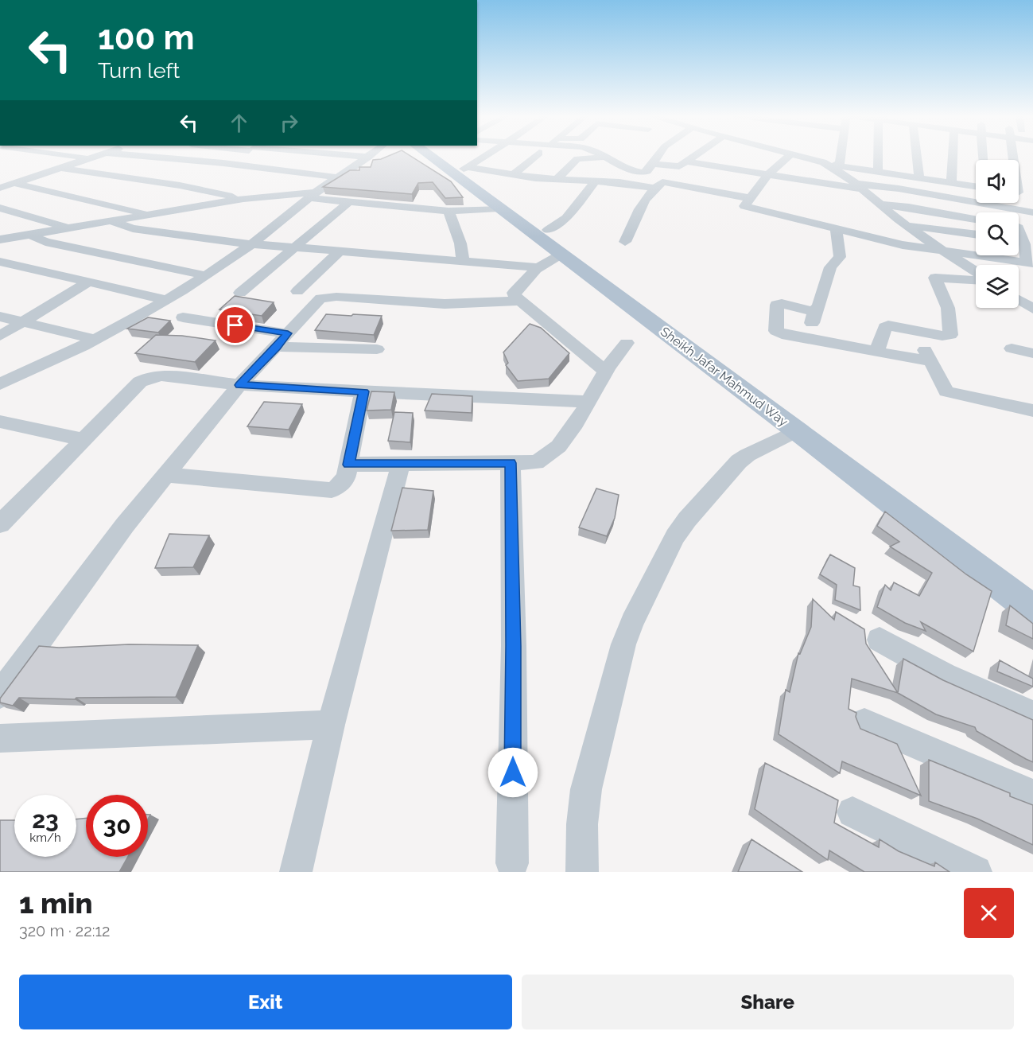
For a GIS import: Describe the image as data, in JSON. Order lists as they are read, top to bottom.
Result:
{
  "streets": {
    "main road": ["Sheikh Jafar Mahmud Way"]
  },
  "page": {
    "turn": ["100 m", "Turn left"],
    "speed": "23 km/h",
    "limit": "30",
    "heading": ["1 min", "320 m · 22:12"],
    "buttons": ["Exit", "Share"]
  }
}
